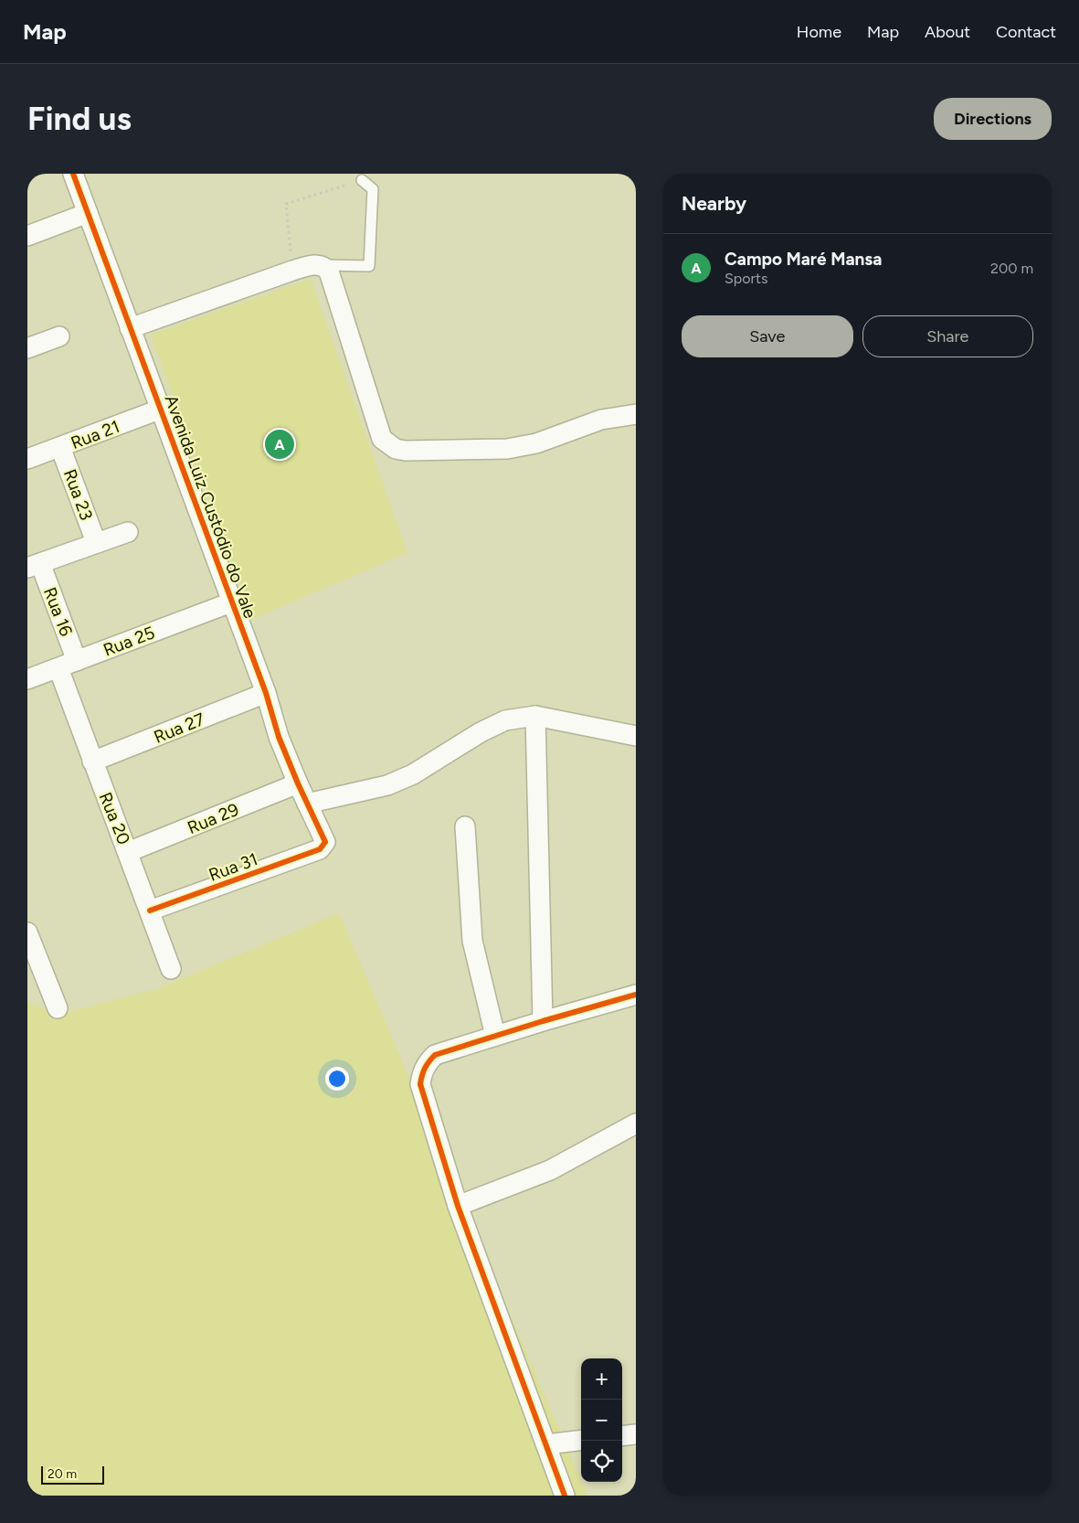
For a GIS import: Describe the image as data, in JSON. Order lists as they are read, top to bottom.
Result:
{
  "streets": {
    "street": [
      "Rua 21",
      "Rua 23",
      "Avenida Luiz Custódio do Vale",
      "Rua 16",
      "Rua 25",
      "Rua 27",
      "Rua 20",
      "Rua 29",
      "Rua 31"
    ]
  },
  "crossings": [
    ["Rua 21", "Rua 23"],
    ["Rua 21", "Avenida Luiz Custódio do Vale"],
    ["Rua 23", "Rua 16"],
    ["Avenida Luiz Custódio do Vale", "Rua 25"],
    ["Avenida Luiz Custódio do Vale", "Rua 27"],
    ["Avenida Luiz Custódio do Vale", "Rua 29"],
    ["Avenida Luiz Custódio do Vale", "Rua 31"],
    ["Rua 16", "Rua 25"],
    ["Rua 25", "Rua 20"],
    ["Rua 27", "Rua 20"],
    ["Rua 20", "Rua 29"],
    ["Rua 20", "Rua 31"]
  ],
  "scale_bar": "20 m",
  "page": {
    "header": "Map",
    "nav": [
      "Home",
      "Map",
      "About",
      "Contact"
    ],
    "buttons": [
      "Directions",
      ["Save", "Share"]
    ],
    "title": "Find us",
    "heading": "Nearby",
    "list": [
      {
        "mark": "A",
        "name": "Campo Maré Mansa",
        "note": "Sports",
        "value": "200 m"
      }
    ],
    "pins": "A",
    "map_buttons": ["+", "−"],
    "scale": "20 m"
  }
}
